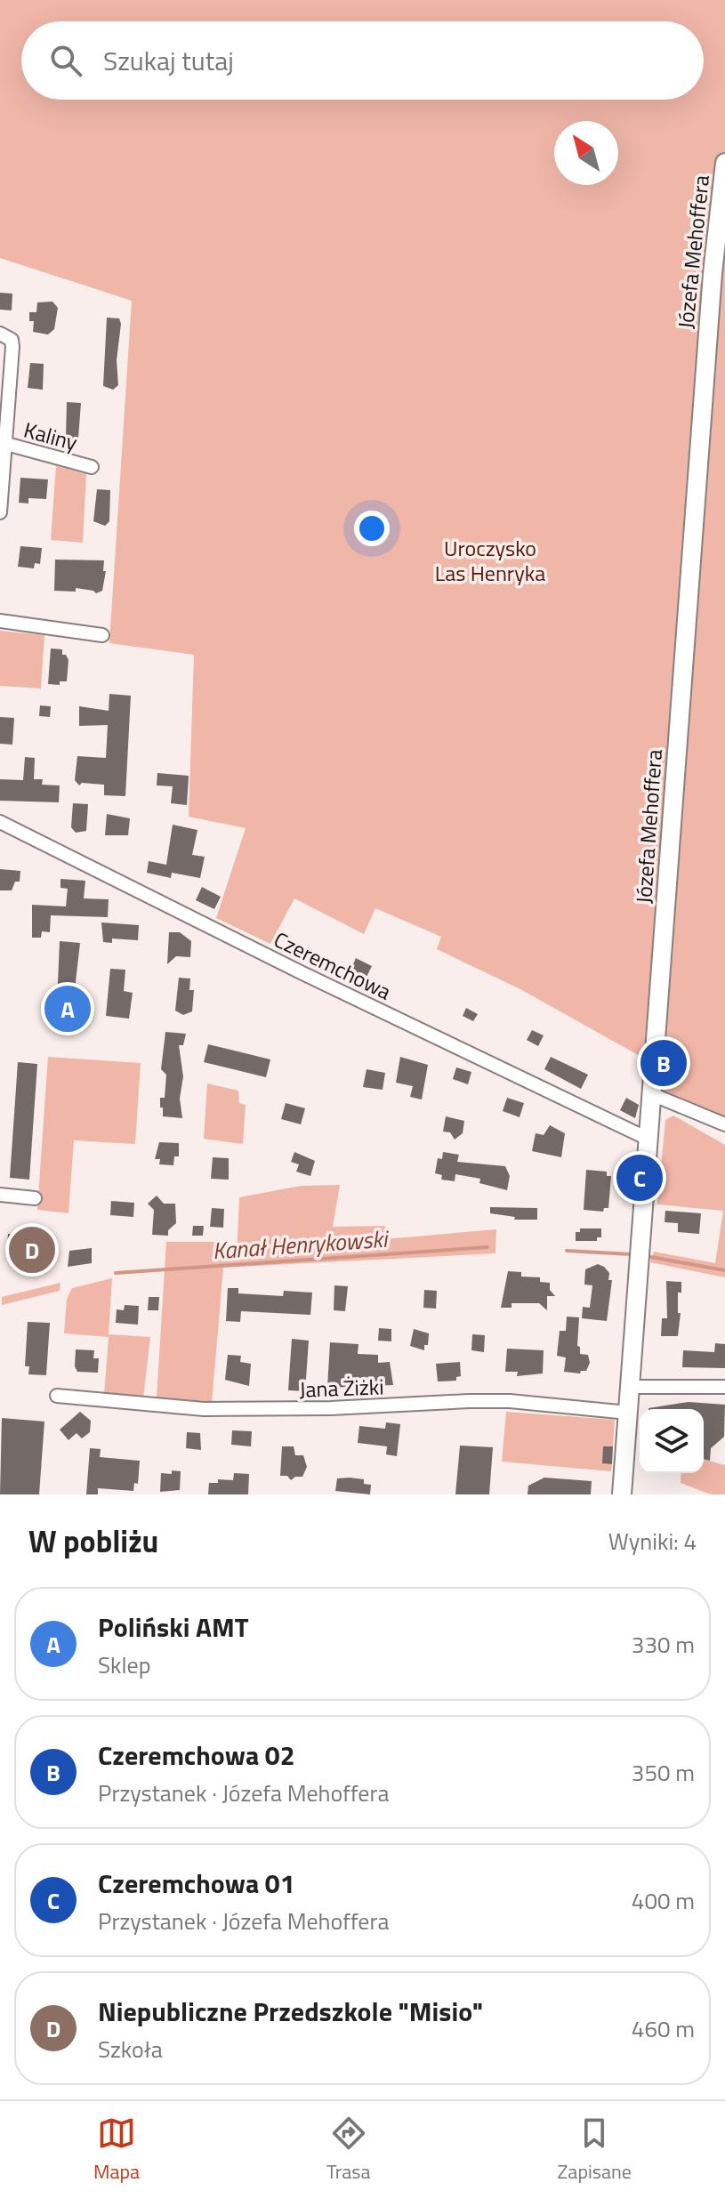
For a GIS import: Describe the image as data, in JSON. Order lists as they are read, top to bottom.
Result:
{
  "streets": {
    "street": [
      "Józefa Mehoffera",
      "Kaliny",
      "Czeremchowa",
      "Jana Żiżki"
    ]
  },
  "crossings": [
    ["Józefa Mehoffera", "Czeremchowa"],
    ["Józefa Mehoffera", "Jana Żiżki"]
  ],
  "water": ["Kanał Henrykowski"],
  "parks": ["Uroczysko Las Henryka"],
  "north": "top left",
  "page": {
    "search": "Szukaj tutaj",
    "pins": [
      "A",
      "B",
      "C",
      "D"
    ],
    "heading": ["W pobliżu", "Wyniki: 4"],
    "list": [
      {
        "mark": "A",
        "name": "Poliński AMT",
        "note": "Sklep",
        "value": "330 m"
      },
      {
        "mark": "B",
        "name": "Czeremchowa 02",
        "note": "Przystanek · Józefa Mehoffera",
        "value": "350 m"
      },
      {
        "mark": "C",
        "name": "Czeremchowa 01",
        "note": "Przystanek · Józefa Mehoffera",
        "value": "400 m"
      },
      {
        "mark": "D",
        "name": "Niepubliczne Przedszkole \"Misio\"",
        "note": "Szkoła",
        "value": "460 m"
      }
    ],
    "nav": ["Mapa", "Trasa", "Zapisane"]
  }
}
